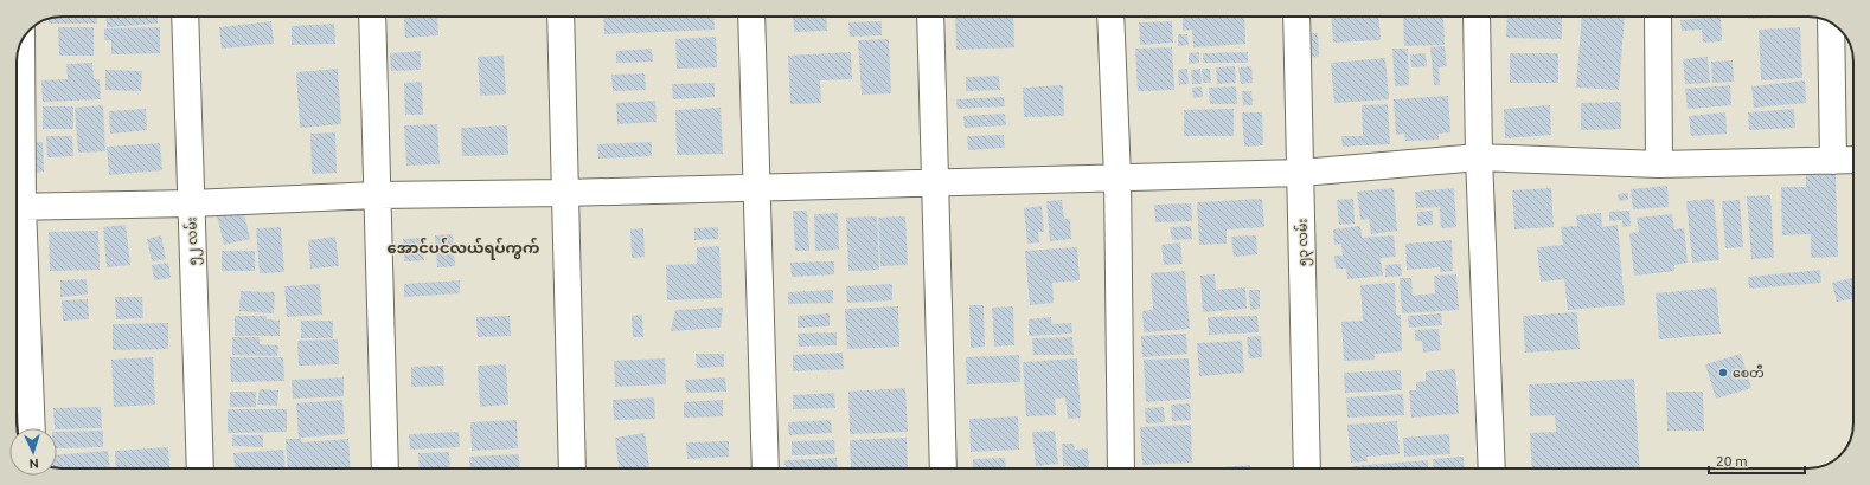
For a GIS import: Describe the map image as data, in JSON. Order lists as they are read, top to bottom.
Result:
{
  "streets": {
    "street": ["၅၂ လမ်း", "၅၃ လမ်း"]
  },
  "districts": ["အောင်ပင်လယ်ရပ်ကွက်"],
  "places": ["စေတီ"],
  "scale_bar": "20 m",
  "north": "bottom"
}
